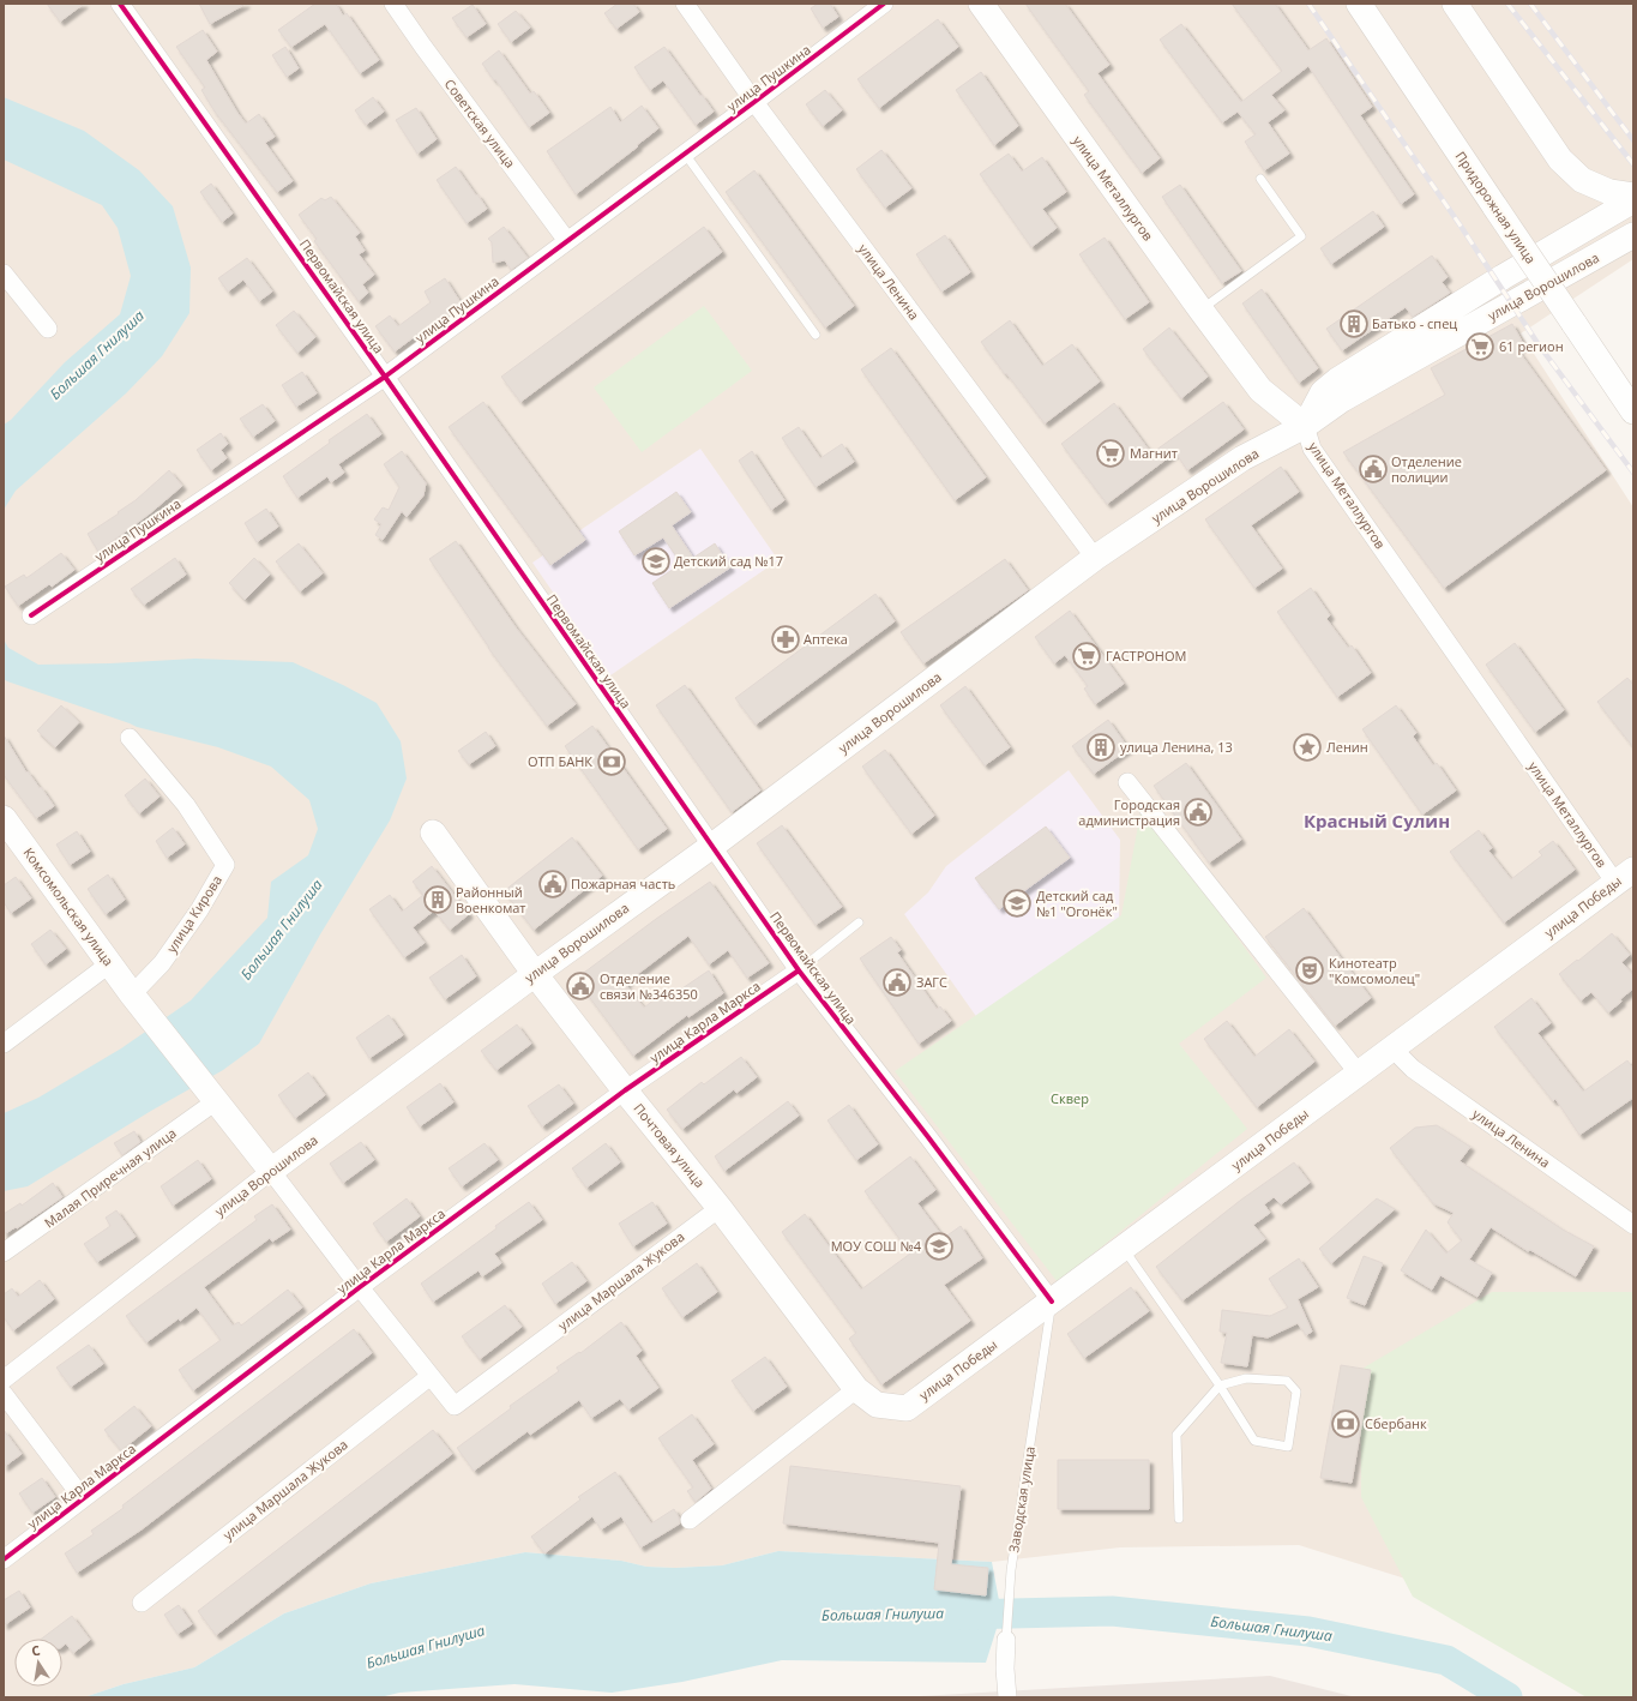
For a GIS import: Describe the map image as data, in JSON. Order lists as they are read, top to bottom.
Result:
{
  "streets": {
    "main road": [
      "улица Металлургов",
      "Придорожная улица",
      "улица Ворошилова",
      "Комсомольская улица",
      "улица Победы",
      "Почтовая улица"
    ],
    "street": [
      "улица Пушкина",
      "Советская улица",
      "улица Ленина",
      "Первомайская улица",
      "улица Кирова",
      "улица Карла Маркса",
      "Малая Приречная улица",
      "улица Маршала Жукова",
      "Заводская улица"
    ]
  },
  "crossings": [
    ["улица Пушкина", "Советская улица"],
    ["улица Пушкина", "улица Ленина"],
    ["улица Пушкина", "Первомайская улица"],
    ["улица Металлургов", "улица Ворошилова"],
    ["улица Металлургов", "улица Победы"],
    ["улица Ленина", "улица Ворошилова"],
    ["улица Ленина", "улица Победы"],
    ["улица Ворошилова", "Первомайская улица"],
    ["улица Ворошилова", "Почтовая улица"],
    ["Первомайская улица", "улица Победы"],
    ["Первомайская улица", "улица Карла Маркса"],
    ["Первомайская улица", "Заводская улица"],
    ["Комсомольская улица", "улица Кирова"],
    ["Комсомольская улица", "Малая Приречная улица"],
    ["улица Победы", "Почтовая улица"],
    ["улица Победы", "Заводская улица"],
    ["улица Карла Маркса", "Почтовая улица"],
    ["Почтовая улица", "улица Маршала Жукова"]
  ],
  "districts": ["Красный Сулин"],
  "water": ["Большая Гнилуша"],
  "parks": ["Сквер"],
  "places": {
    "building": ["Батько - спец", "улица Ленина, 13", "Районный Военкомат"],
    "supermarket": ["61 регион", "Магнит", "ГАСТРОНОМ"],
    "public building": [
      "Отделение полиции",
      "Городская администрация",
      "Пожарная часть",
      "ЗАГС",
      "Отделение связи №346350"
    ],
    "school or university": ["Детский сад №17", "Детский сад №1 \"Огонёк\"", "МОУ СОШ №4"],
    "pharmacy": ["Аптека"],
    "place": ["Ленин"],
    "bank": ["ОТП БАНК", "Сбербанк"],
    "theatre": ["Кинотеатр \"Комсомолец\""]
  },
  "north": "top"
}
